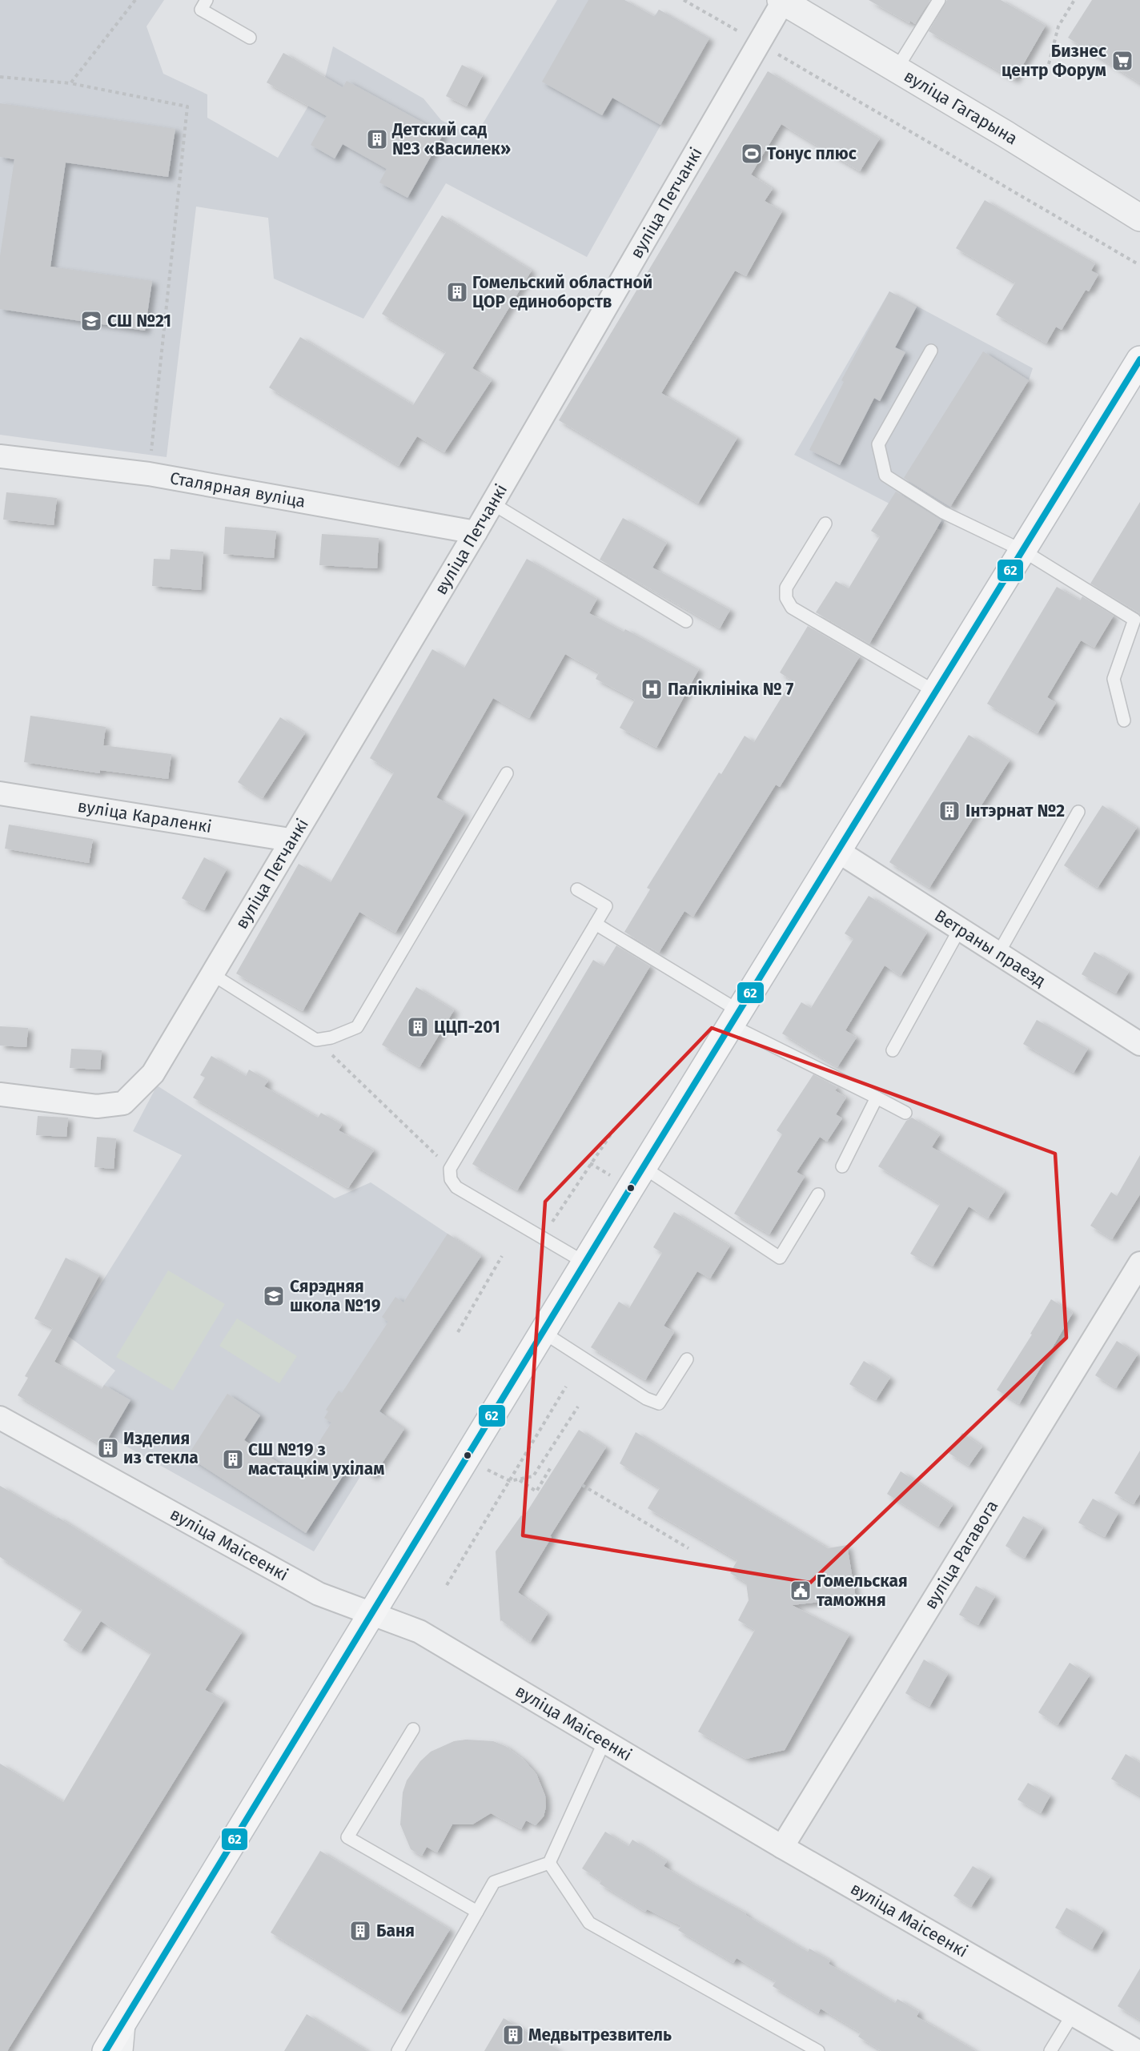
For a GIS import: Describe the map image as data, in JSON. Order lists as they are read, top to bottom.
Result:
{
  "streets": {
    "street": [
      "вуліца Гагарына",
      "вуліца Петчанкі",
      "Сталярная вуліца",
      "вуліца Караленкі",
      "Ветраны праезд",
      "вуліца Маісеенкі",
      "вуліца Рагавога"
    ]
  },
  "crossings": [
    ["вуліца Гагарына", "вуліца Петчанкі"],
    ["вуліца Петчанкі", "Сталярная вуліца"],
    ["вуліца Петчанкі", "вуліца Караленкі"],
    ["вуліца Маісеенкі", "вуліца Рагавога"]
  ],
  "places": {
    "supermarket": ["Бизнес центр Форум"],
    "building": [
      "Детский сад №3 «Василек»",
      "Гомельский областной ЦОР единоборств",
      "Інтэрнат №2",
      "ЦЦП-201",
      "Изделия из стекла",
      "СШ №19 з мастацкім ухілам",
      "Баня",
      "Медвытрезвитель"
    ],
    "sports": ["Тонус плюс"],
    "school or university": ["СШ №21", "Сярэдняя школа №19"],
    "hospital": ["Паліклініка № 7"],
    "public building": ["Гомельская таможня"]
  },
  "lines": ["transit line 62"]
}
